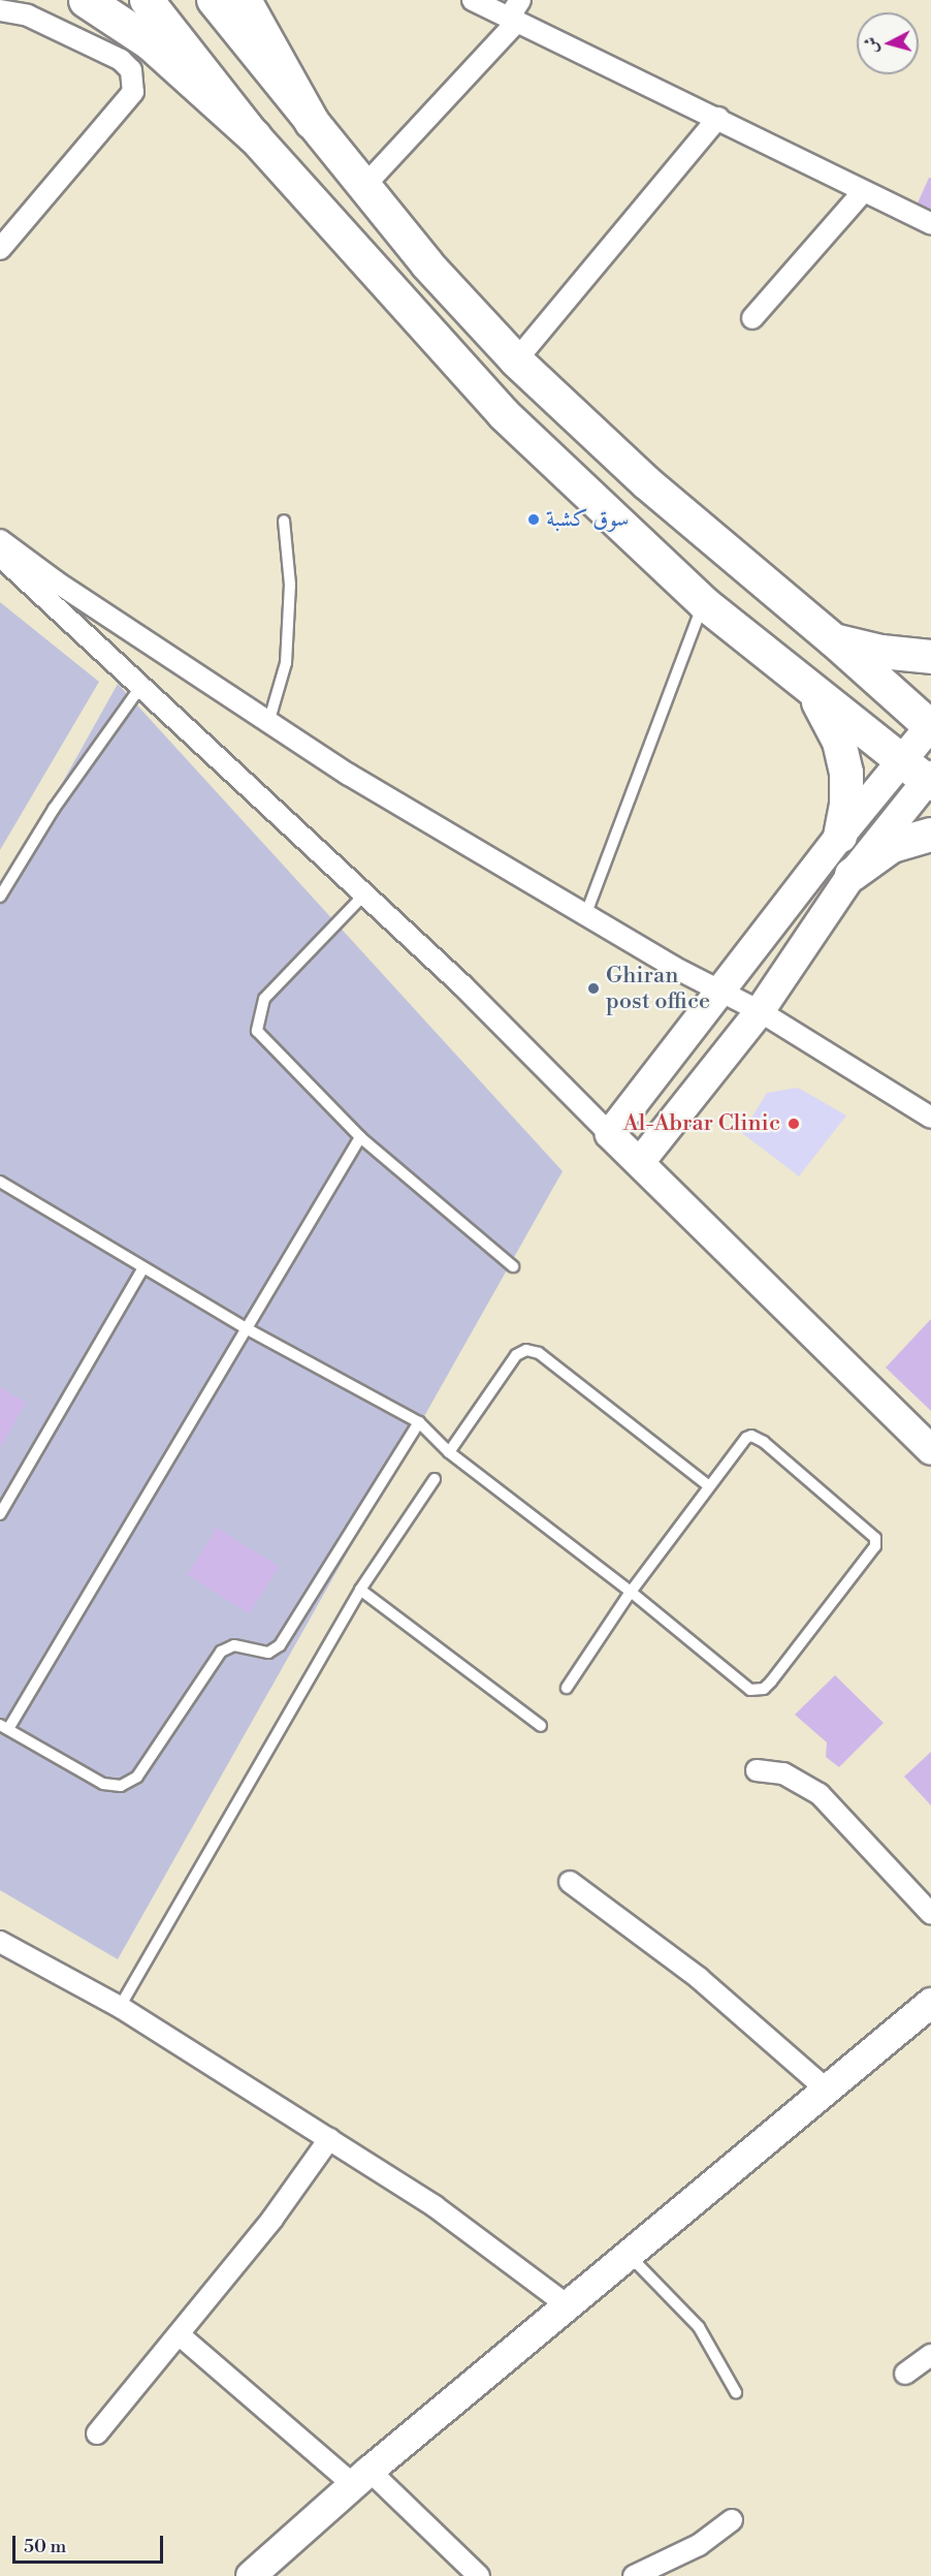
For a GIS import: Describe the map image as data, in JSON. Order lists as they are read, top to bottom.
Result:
{
  "places": ["سوق كشبة", "Ghiran post office", "Al-Abrar Clinic"],
  "scale_bar": "50 m",
  "north": "left"
}
